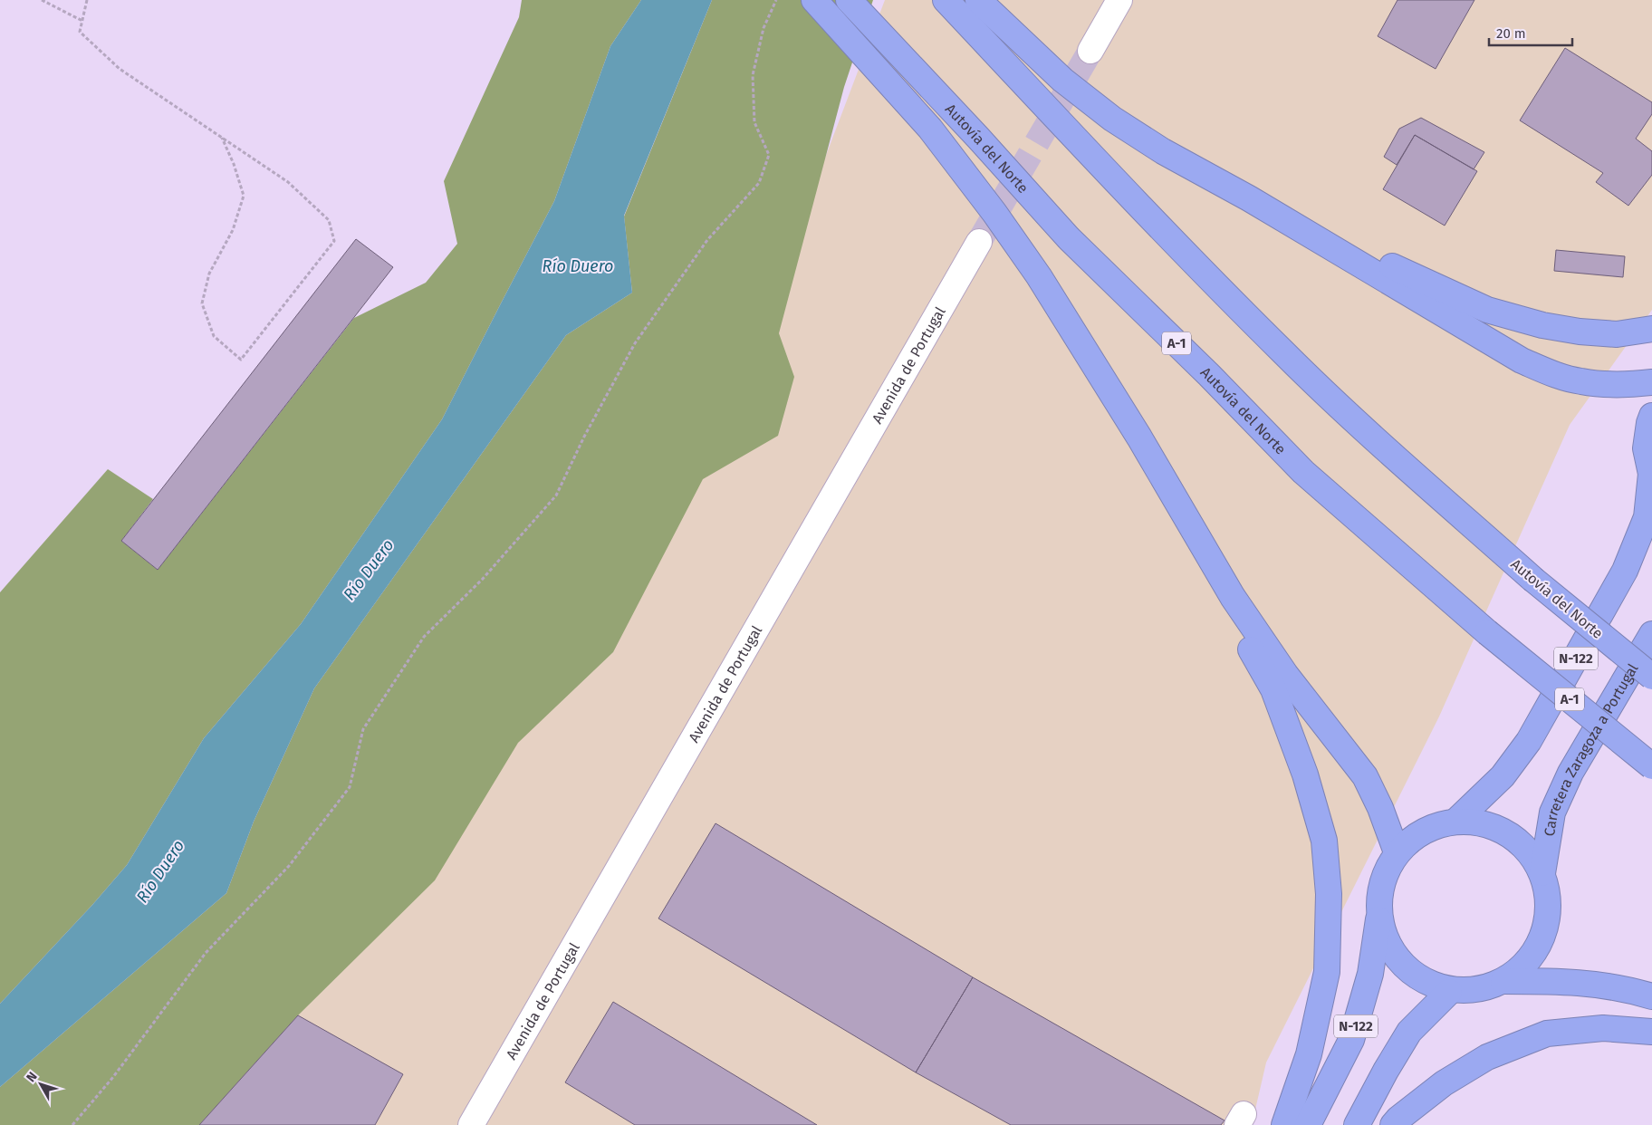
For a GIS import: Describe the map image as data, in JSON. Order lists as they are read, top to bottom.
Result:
{
  "streets": {
    "highway": [
      "Autovía del Norte",
      "A-1",
      "N-122",
      "Carretera Zaragoza a Portugal"
    ],
    "street": ["Avenida de Portugal"]
  },
  "water": ["Río Duero"],
  "scale_bar": "20 m",
  "north": "top left"
}
